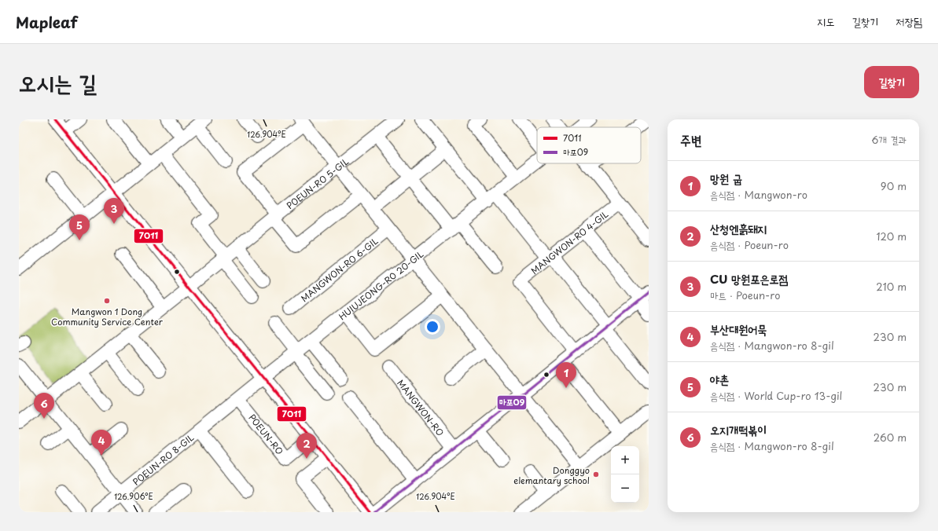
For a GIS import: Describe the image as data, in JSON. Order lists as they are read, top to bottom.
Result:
{
  "streets": {
    "street": [
      "POEUN-RO 5-GIL",
      "MANGWON-RO 4-GIL",
      "MANGWON-RO 6-GIL",
      "HUIUJEONG-RO 20-GIL",
      "MANGWON-RO",
      "POEUN-RO",
      "POEUN-RO 8-GIL"
    ]
  },
  "crossings": [
    ["HUIUJEONG-RO 20-GIL", "POEUN-RO 8-GIL"],
    ["POEUN-RO", "POEUN-RO 8-GIL"]
  ],
  "places": ["Mangwon 1 Dong Community Service Center", "Donggyo elemantary school"],
  "lines": ["transit line 7011", "transit line 마포09"],
  "legend": ["7011", "마포09"],
  "page": {
    "header": "Mapleaf",
    "nav": ["지도", "길찾기", "저장됨"],
    "title": "오시는 길",
    "buttons": "길찾기",
    "heading": ["주변", "6개 결과"],
    "list": [
      {
        "mark": "1",
        "name": "망원 굽",
        "note": "음식점 · Mangwon-ro",
        "value": "90 m"
      },
      {
        "mark": "2",
        "name": "산청엔흙돼지",
        "note": "음식점 · Poeun-ro",
        "value": "120 m"
      },
      {
        "mark": "3",
        "name": "CU 망원포은로점",
        "note": "마트 · Poeun-ro",
        "value": "210 m"
      },
      {
        "mark": "4",
        "name": "부산대원어묵",
        "note": "음식점 · Mangwon-ro 8-gil",
        "value": "230 m"
      },
      {
        "mark": "5",
        "name": "야촌",
        "note": "음식점 · World Cup-ro 13-gil",
        "value": "230 m"
      },
      {
        "mark": "6",
        "name": "오지개떡볶이",
        "note": "음식점 · Mangwon-ro 8-gil",
        "value": "260 m"
      }
    ],
    "pins": [
      "3",
      "5",
      "1",
      "6",
      "4",
      "2"
    ],
    "map_buttons": ["+", "−"]
  },
  "coordinates": ["126.904°E", "126.906°E"]
}
